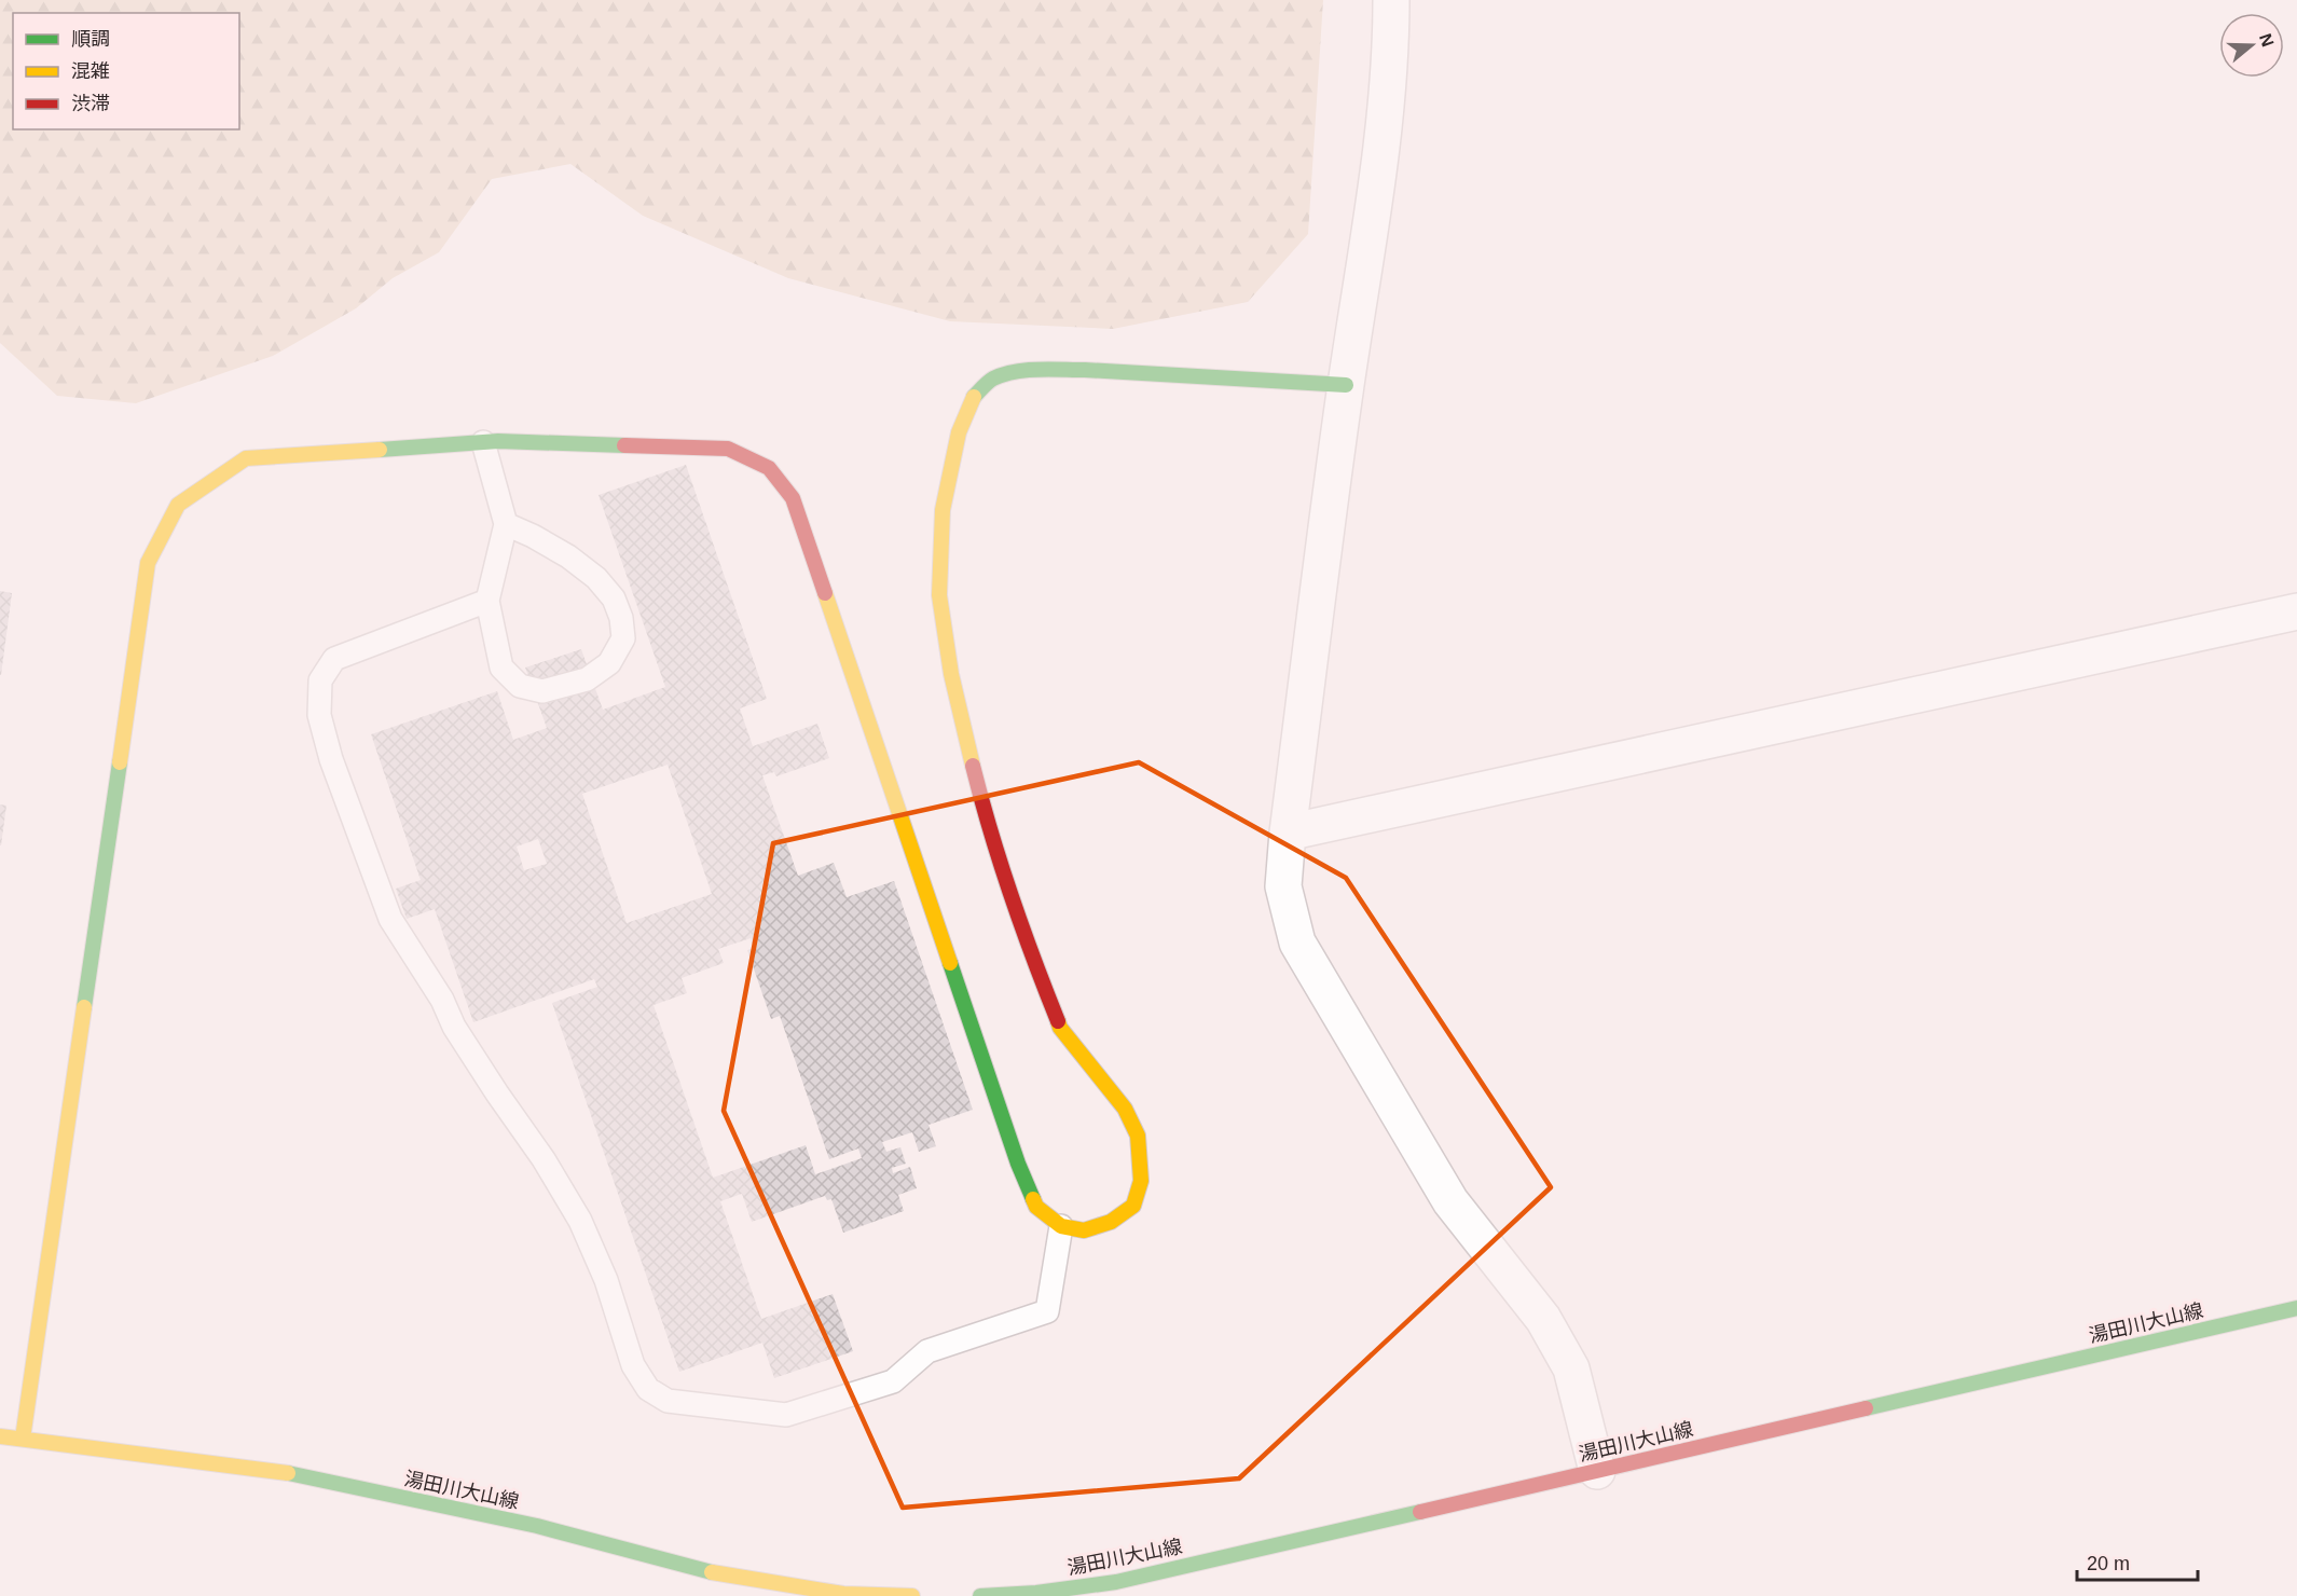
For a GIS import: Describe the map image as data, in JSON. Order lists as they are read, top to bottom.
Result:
{
  "streets": {
    "street": ["湯田川大山線"]
  },
  "legend": ["順調", "混雑", "渋滞"],
  "scale_bar": "20 m",
  "north": "right"
}
